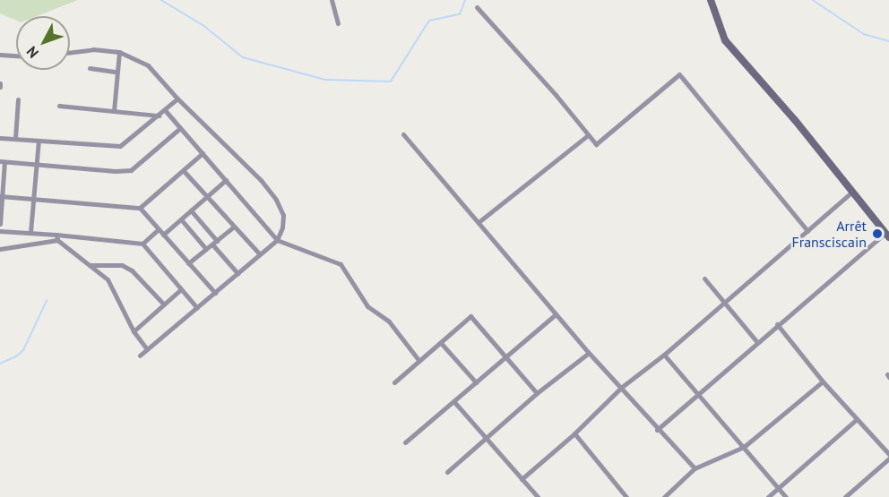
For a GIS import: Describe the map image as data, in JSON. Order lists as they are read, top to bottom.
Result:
{
  "places": ["Arrêt Fransciscain"],
  "north": "bottom left"
}
